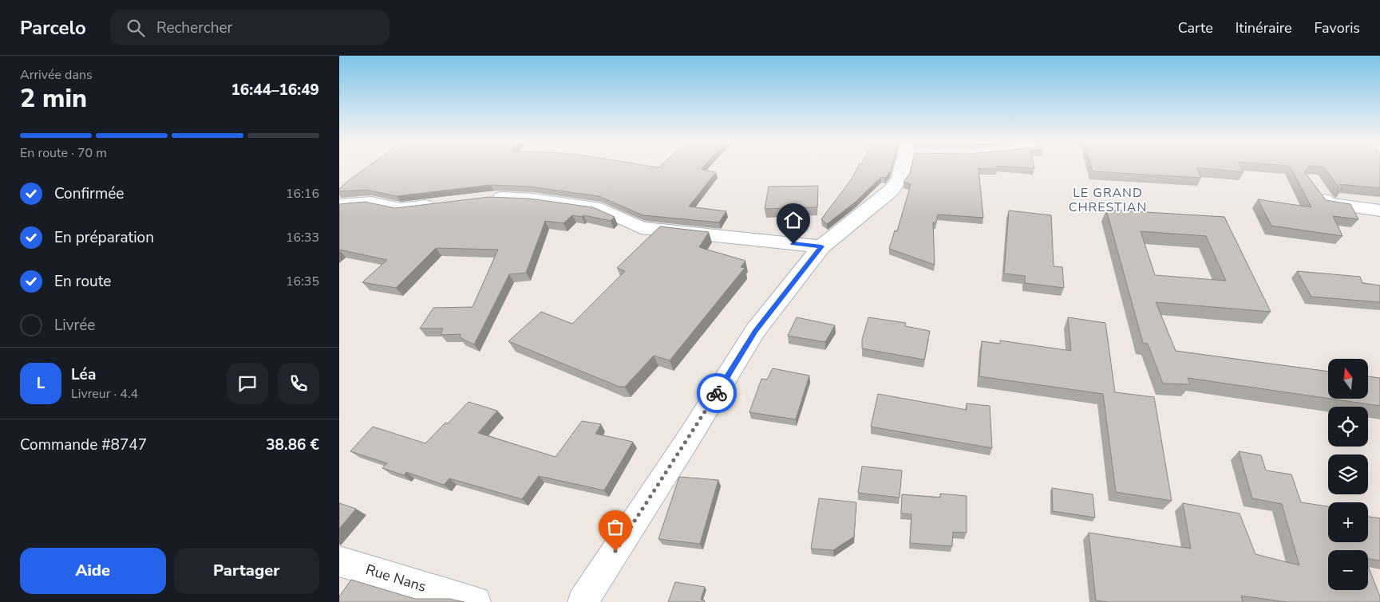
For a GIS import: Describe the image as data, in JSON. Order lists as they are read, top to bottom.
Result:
{
  "streets": {
    "street": ["Rue Nans"]
  },
  "districts": ["LE GRAND CHRESTIAN"],
  "north": "top",
  "page": {
    "header": "Parcelo",
    "search": "Rechercher",
    "nav": ["Carte", "Itinéraire", "Favoris"],
    "heading": ["2 min", "Arrivée dans", "16:44–16:49"],
    "panel": [
      "Léa",
      "Livreur · 4.4",
      "Commande #8747",
      "38.86 €"
    ],
    "bar": "En route · 70 m",
    "list": [
      ["Confirmée", "16:16"],
      ["En préparation", "16:33"],
      ["En route", "16:35"],
      "Livrée"
    ],
    "map_buttons": ["+", "−"],
    "round": "L",
    "buttons": ["Aide", "Partager"]
  }
}
